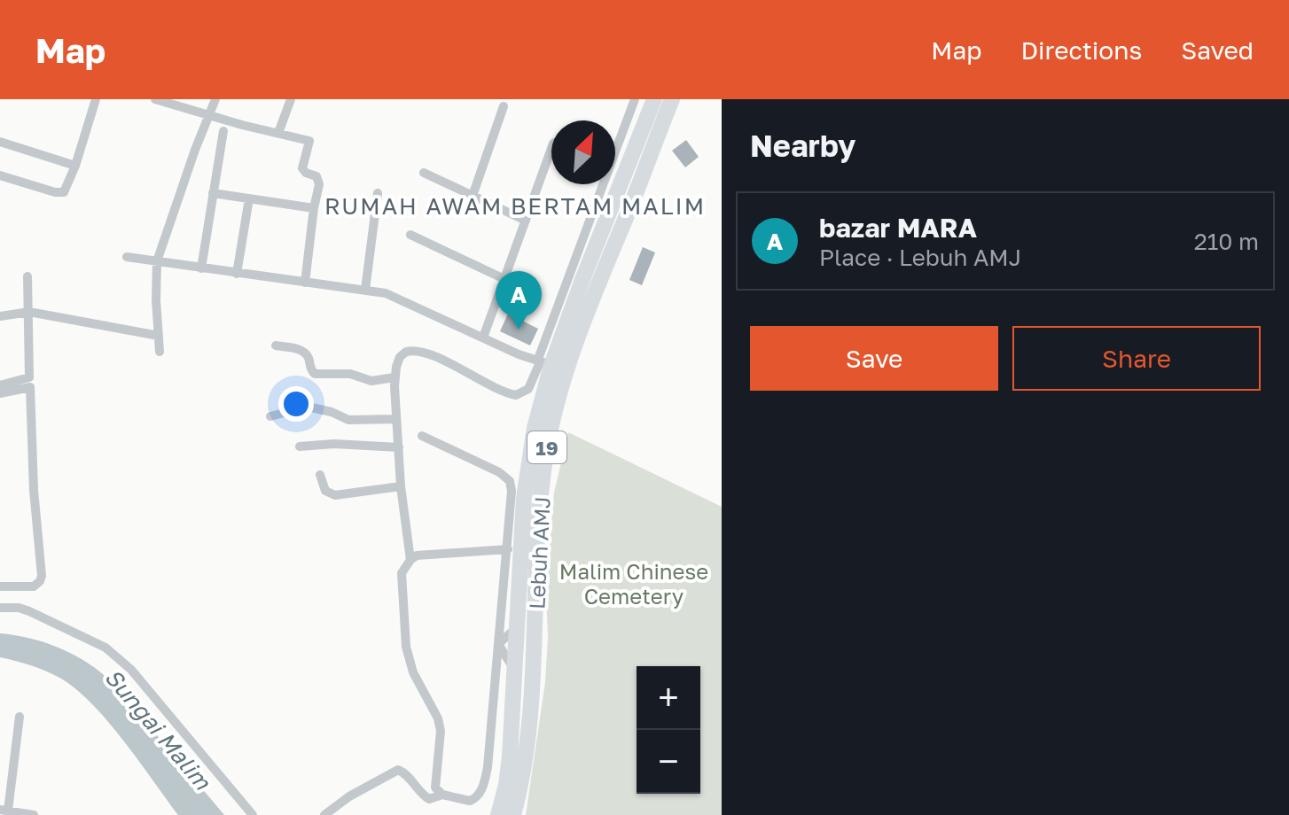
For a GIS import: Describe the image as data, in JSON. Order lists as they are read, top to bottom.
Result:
{
  "streets": {
    "highway": ["19", "Lebuh AMJ"]
  },
  "districts": ["RUMAH AWAM BERTAM MALIM"],
  "water": ["Sungai Malim"],
  "parks": ["Malim Chinese Cemetery"],
  "north": "top right",
  "page": {
    "header": "Map",
    "nav": ["Map", "Directions", "Saved"],
    "heading": "Nearby",
    "list": [
      {
        "mark": "A",
        "name": "bazar MARA",
        "note": "Place · Lebuh AMJ",
        "value": "210 m"
      }
    ],
    "pins": "A",
    "buttons": ["Save", "Share"],
    "map_buttons": ["+", "−"]
  }
}
